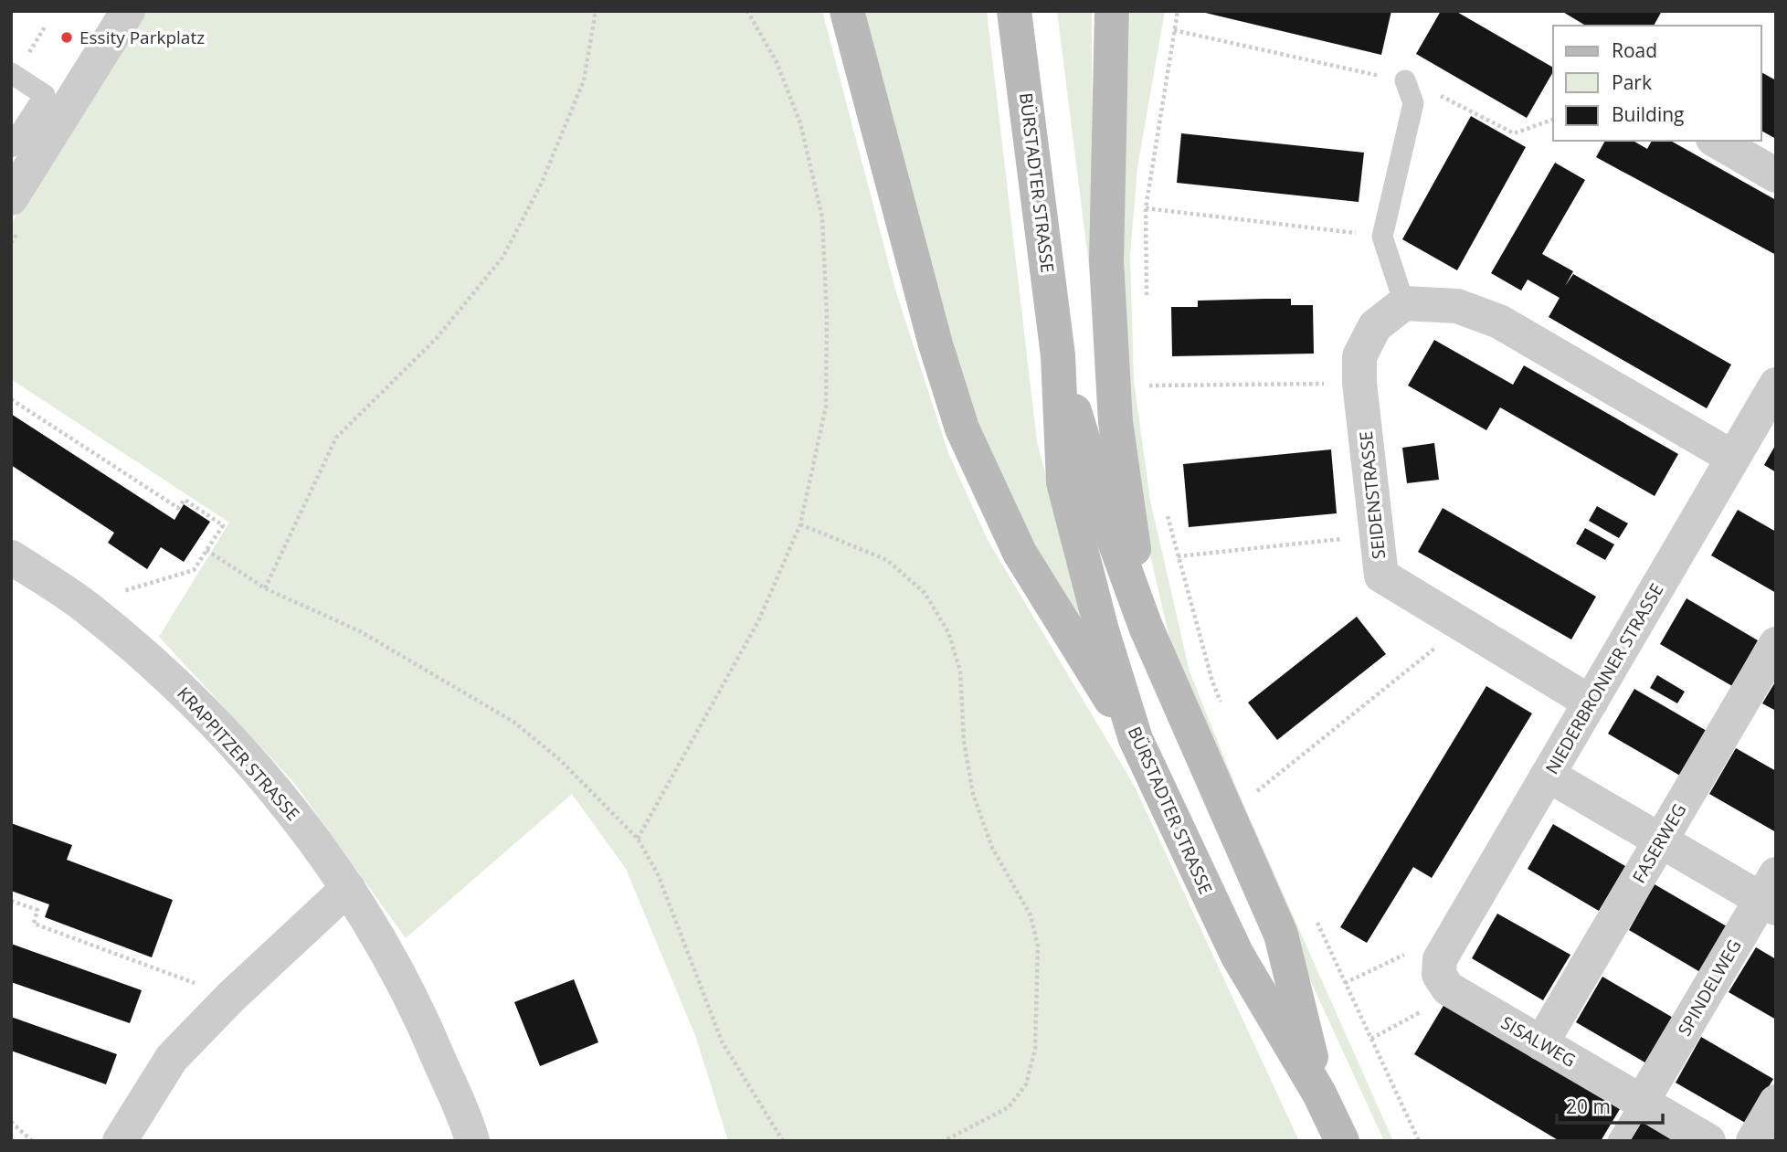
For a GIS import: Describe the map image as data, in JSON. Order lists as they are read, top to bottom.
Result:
{
  "streets": {
    "main road": ["BÜRSTADTER STRASSE"],
    "street": [
      "SEIDENSTRASSE",
      "NIEDERBRONNER STRASSE",
      "KRAPPITZER STRASSE",
      "FASERWEG",
      "SPINDELWEG",
      "SISALWEG"
    ]
  },
  "crossings": [
    ["SEIDENSTRASSE", "NIEDERBRONNER STRASSE"],
    ["NIEDERBRONNER STRASSE", "SISALWEG"],
    ["FASERWEG", "SISALWEG"],
    ["SPINDELWEG", "SISALWEG"]
  ],
  "places": ["Essity Parkplatz"],
  "legend": ["Road", "Park", "Building"],
  "scale_bar": "20 m"
}
